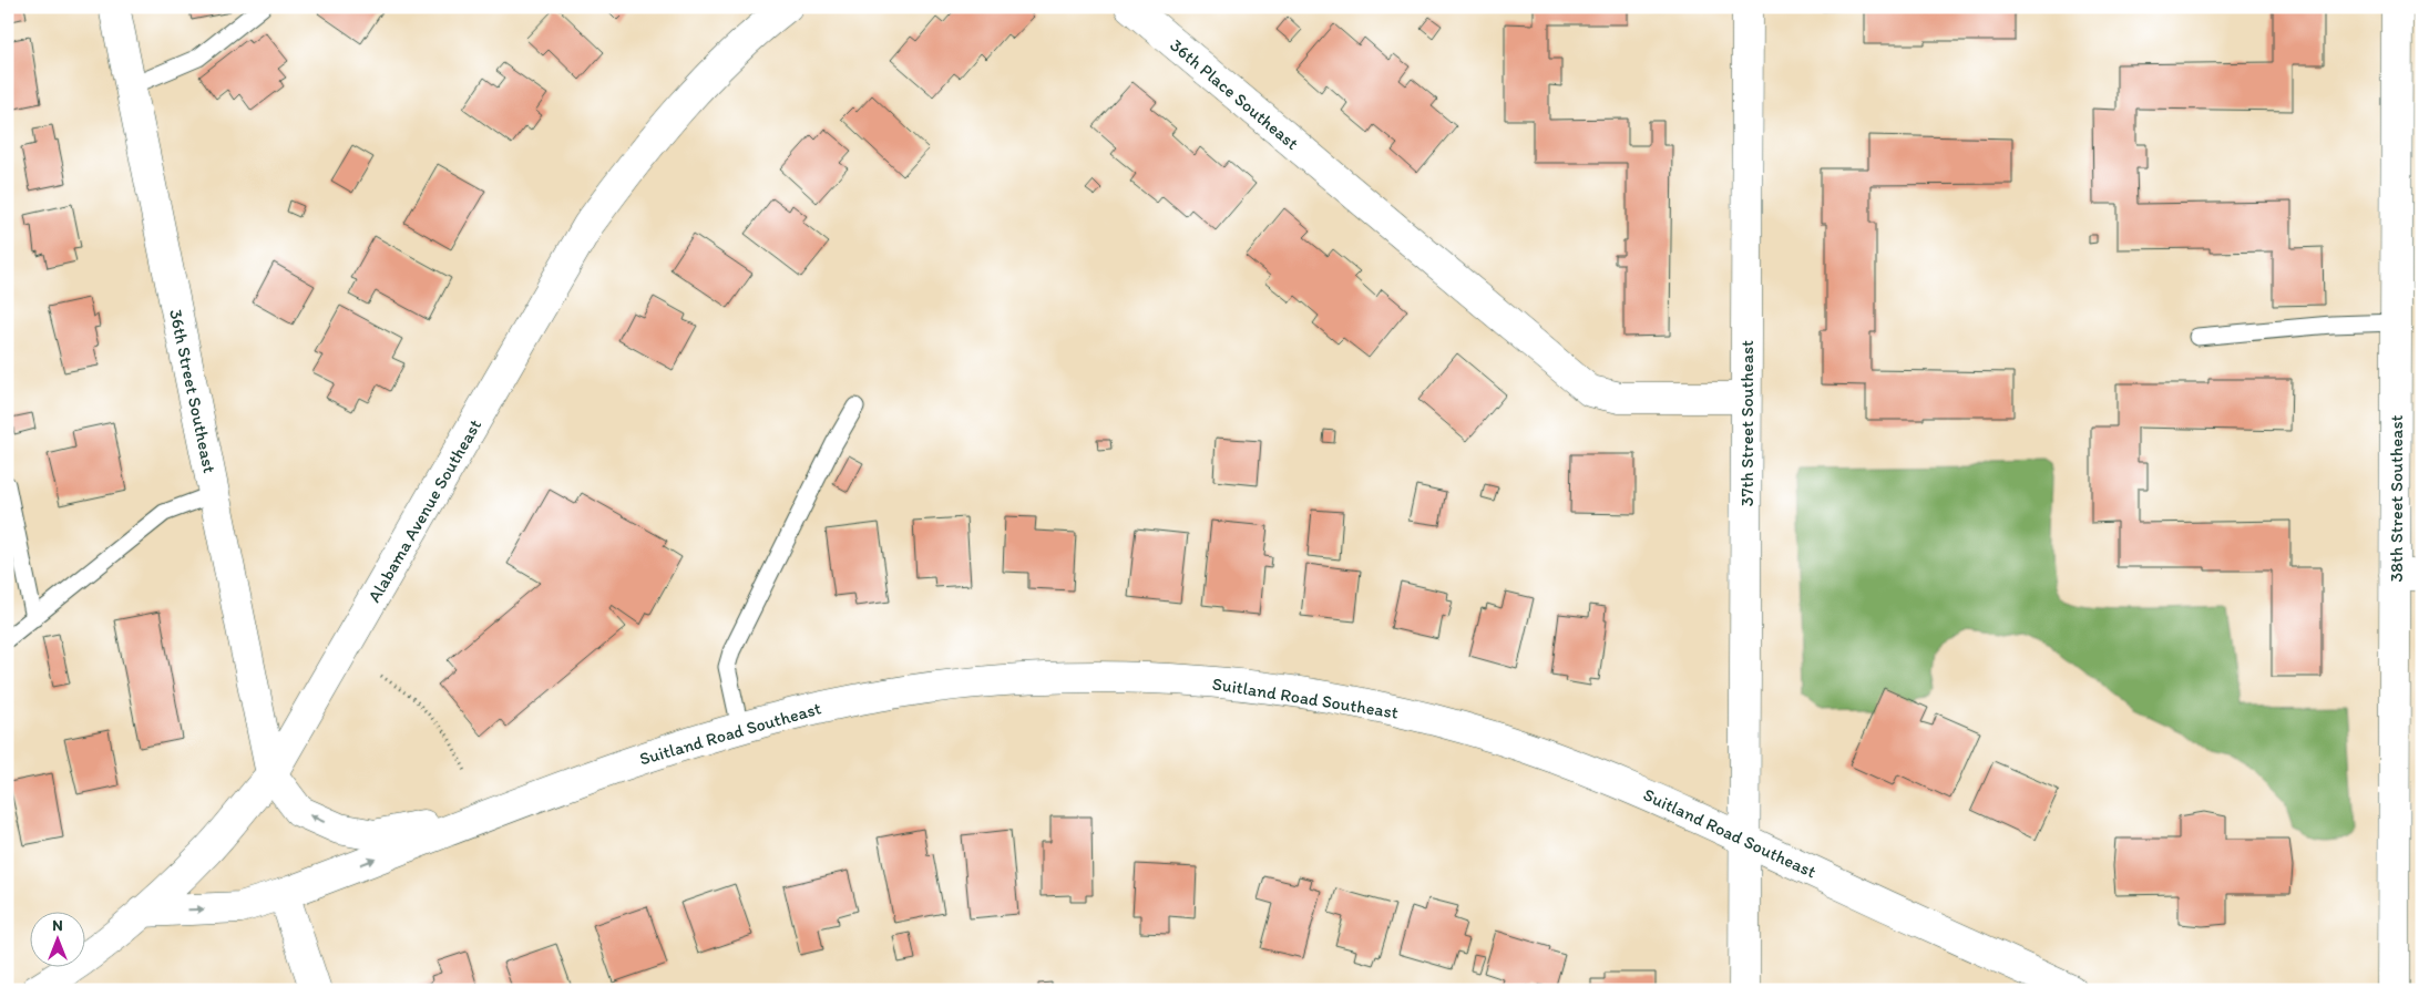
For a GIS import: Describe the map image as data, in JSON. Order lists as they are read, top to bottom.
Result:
{
  "streets": {
    "street": [
      "36th Place Southeast",
      "36th Street Southeast",
      "37th Street Southeast",
      "38th Street Southeast",
      "Alabama Avenue Southeast",
      "Suitland Road Southeast"
    ]
  },
  "crossings": [
    ["36th Place Southeast", "37th Street Southeast"],
    ["36th Street Southeast", "Alabama Avenue Southeast"],
    ["36th Street Southeast", "Suitland Road Southeast"],
    ["37th Street Southeast", "Suitland Road Southeast"],
    ["Alabama Avenue Southeast", "Suitland Road Southeast"]
  ],
  "north": "top"
}
